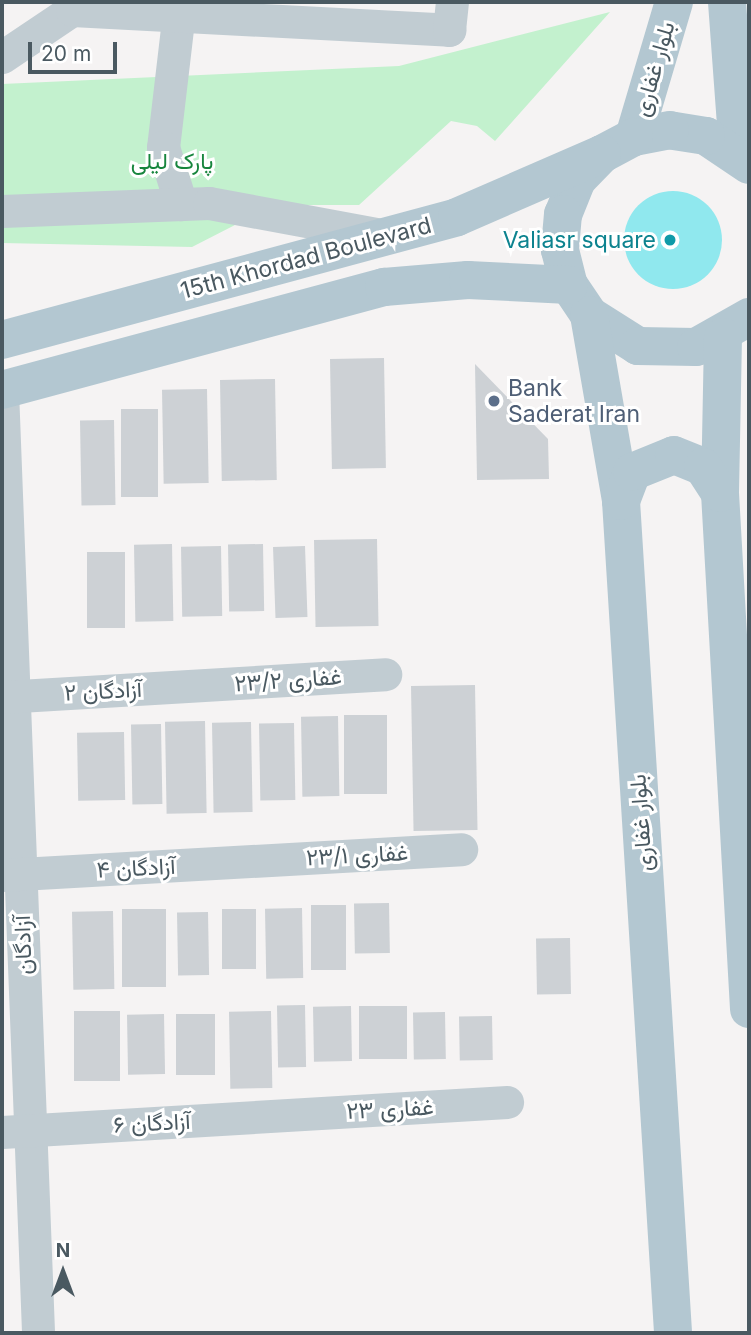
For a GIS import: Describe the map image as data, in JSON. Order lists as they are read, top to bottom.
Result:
{
  "streets": {
    "main road": ["بلوار غفاری", "15th Khordad Boulevard"],
    "street": [
      "غفاری ۲۳/۲",
      "آزادگان ۲",
      "غفاری ۲۳/۱",
      "آزادگان ۴",
      "آزادگان",
      "غفاری ۲۳",
      "آزادگان ۶"
    ]
  },
  "crossings": [
    ["بلوار غفاری", "15th Khordad Boulevard"],
    ["غفاری ۲۳/۲", "آزادگان ۲"],
    ["آزادگان ۲", "آزادگان"],
    ["غفاری ۲۳/۱", "آزادگان ۴"],
    ["آزادگان ۴", "آزادگان"],
    ["آزادگان", "آزادگان ۶"],
    ["غفاری ۲۳", "آزادگان ۶"]
  ],
  "parks": ["پارک لیلی"],
  "places": ["Valiasr square", "Bank Saderat Iran"],
  "scale_bar": "20 m",
  "north": "top"
}
